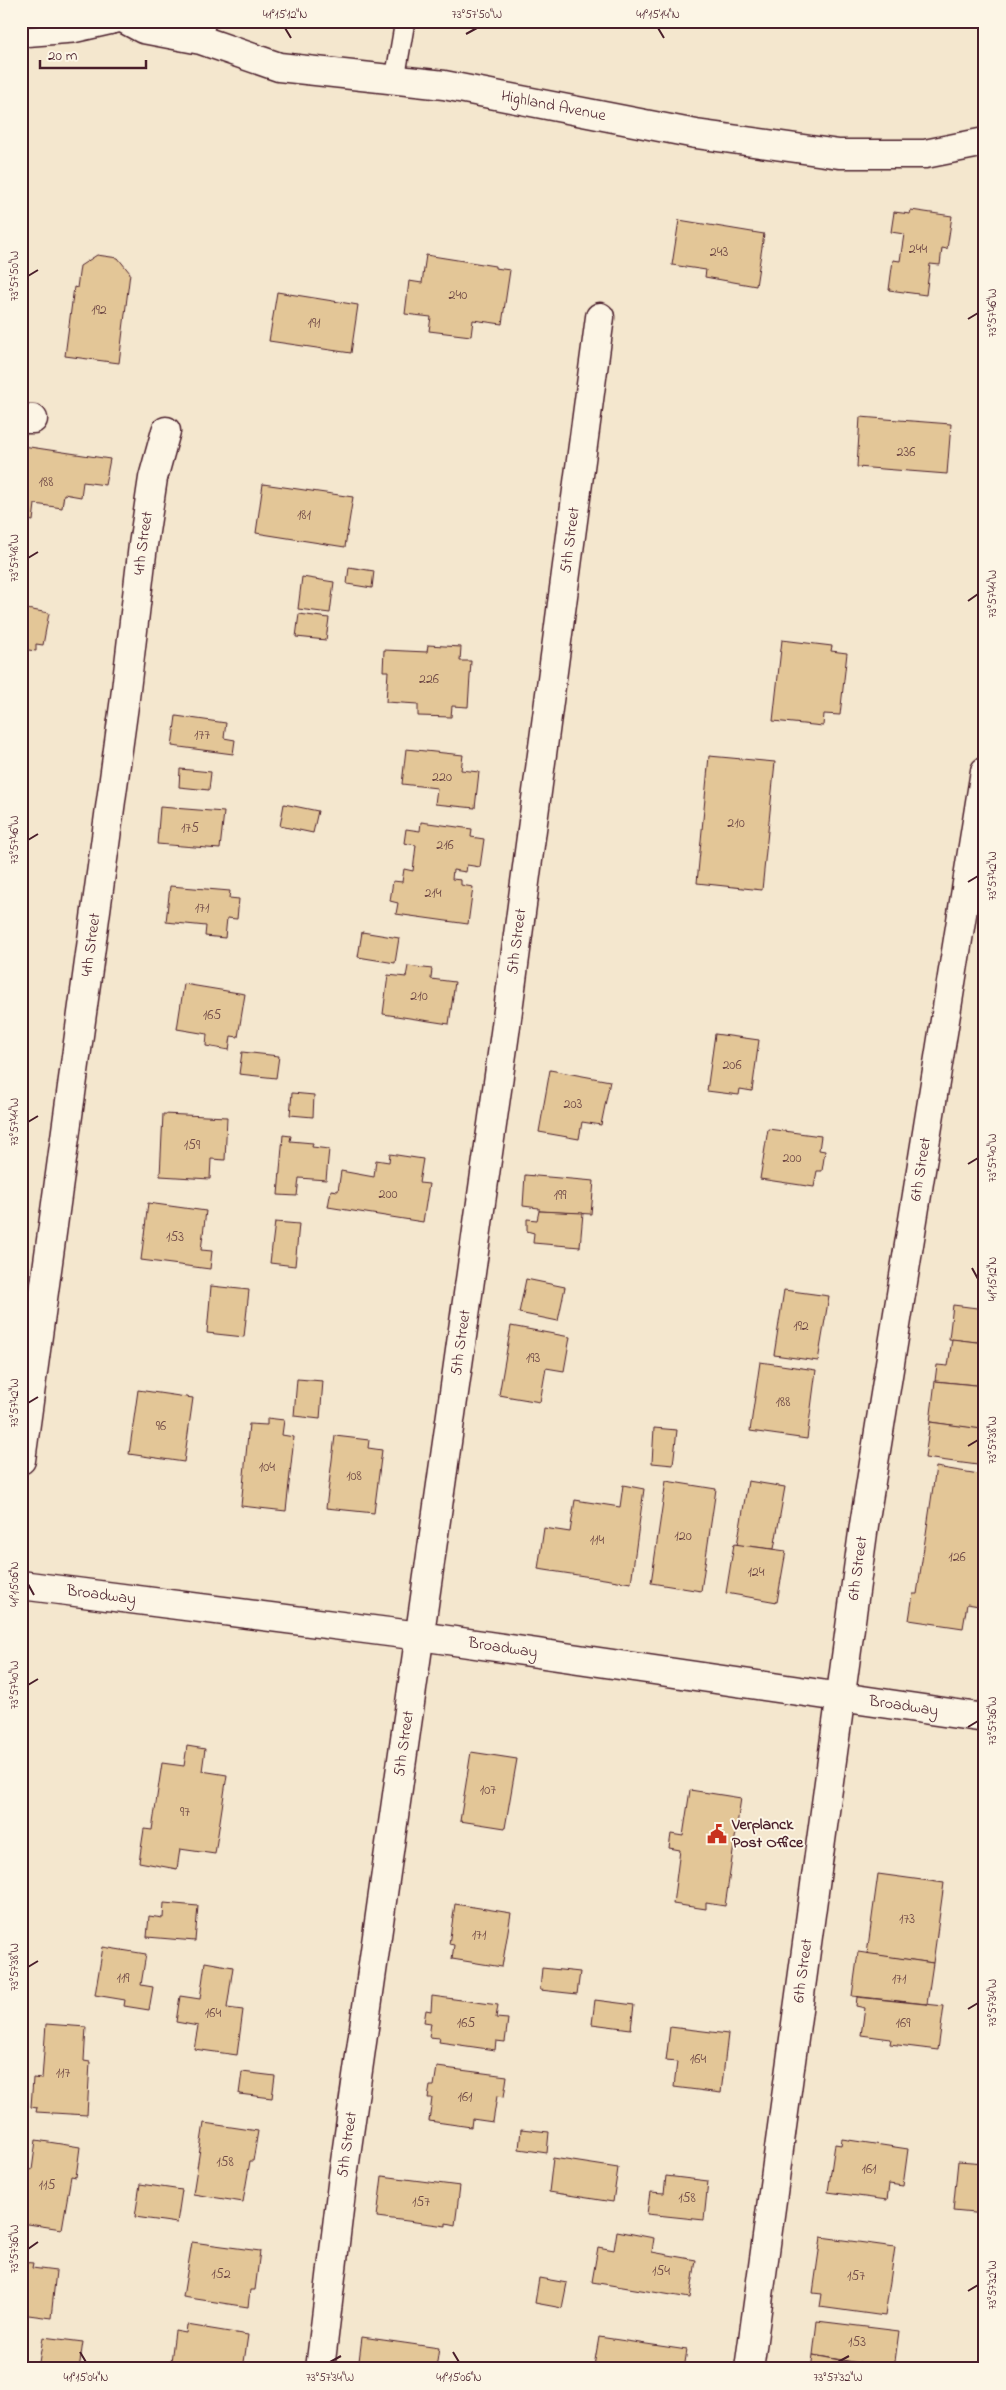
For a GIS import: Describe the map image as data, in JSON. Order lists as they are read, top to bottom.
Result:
{
  "streets": {
    "street": [
      "Highland Avenue",
      "5th Street",
      "4th Street",
      "6th Street",
      "Broadway"
    ]
  },
  "crossings": [
    ["5th Street", "Broadway"],
    ["6th Street", "Broadway"]
  ],
  "places": {
    "public building": ["Verplanck Post Office"]
  },
  "house_numbers": [
    "244",
    "243",
    "240",
    "192",
    "191",
    "236",
    "188",
    "181",
    "226",
    "177",
    "220",
    "210",
    "175",
    "216",
    "214",
    "171",
    "210",
    "165",
    "206",
    "203",
    "159",
    "200",
    "200",
    "199",
    "153",
    "192",
    "193",
    "188",
    "96",
    "104",
    "108",
    "120",
    "114",
    "126",
    "124",
    "107",
    "97",
    "173",
    "171",
    "119",
    "171",
    "164",
    "165",
    "169",
    "164",
    "117",
    "161",
    "158",
    "161",
    "115",
    "158",
    "157",
    "154",
    "152",
    "157",
    "153"
  ],
  "scale_bar": "20 m",
  "coordinates": [
    "41°15'12\"N",
    "73°57'50\"W",
    "41°15'14\"N",
    "73°57'46\"W",
    "73°57'48\"W",
    "73°57'44\"W",
    "73°57'42\"W",
    "73°57'40\"W",
    "73°57'38\"W",
    "41°15'06\"N",
    "73°57'36\"W",
    "73°57'34\"W",
    "73°57'32\"W",
    "41°15'04\"N"
  ]
}
